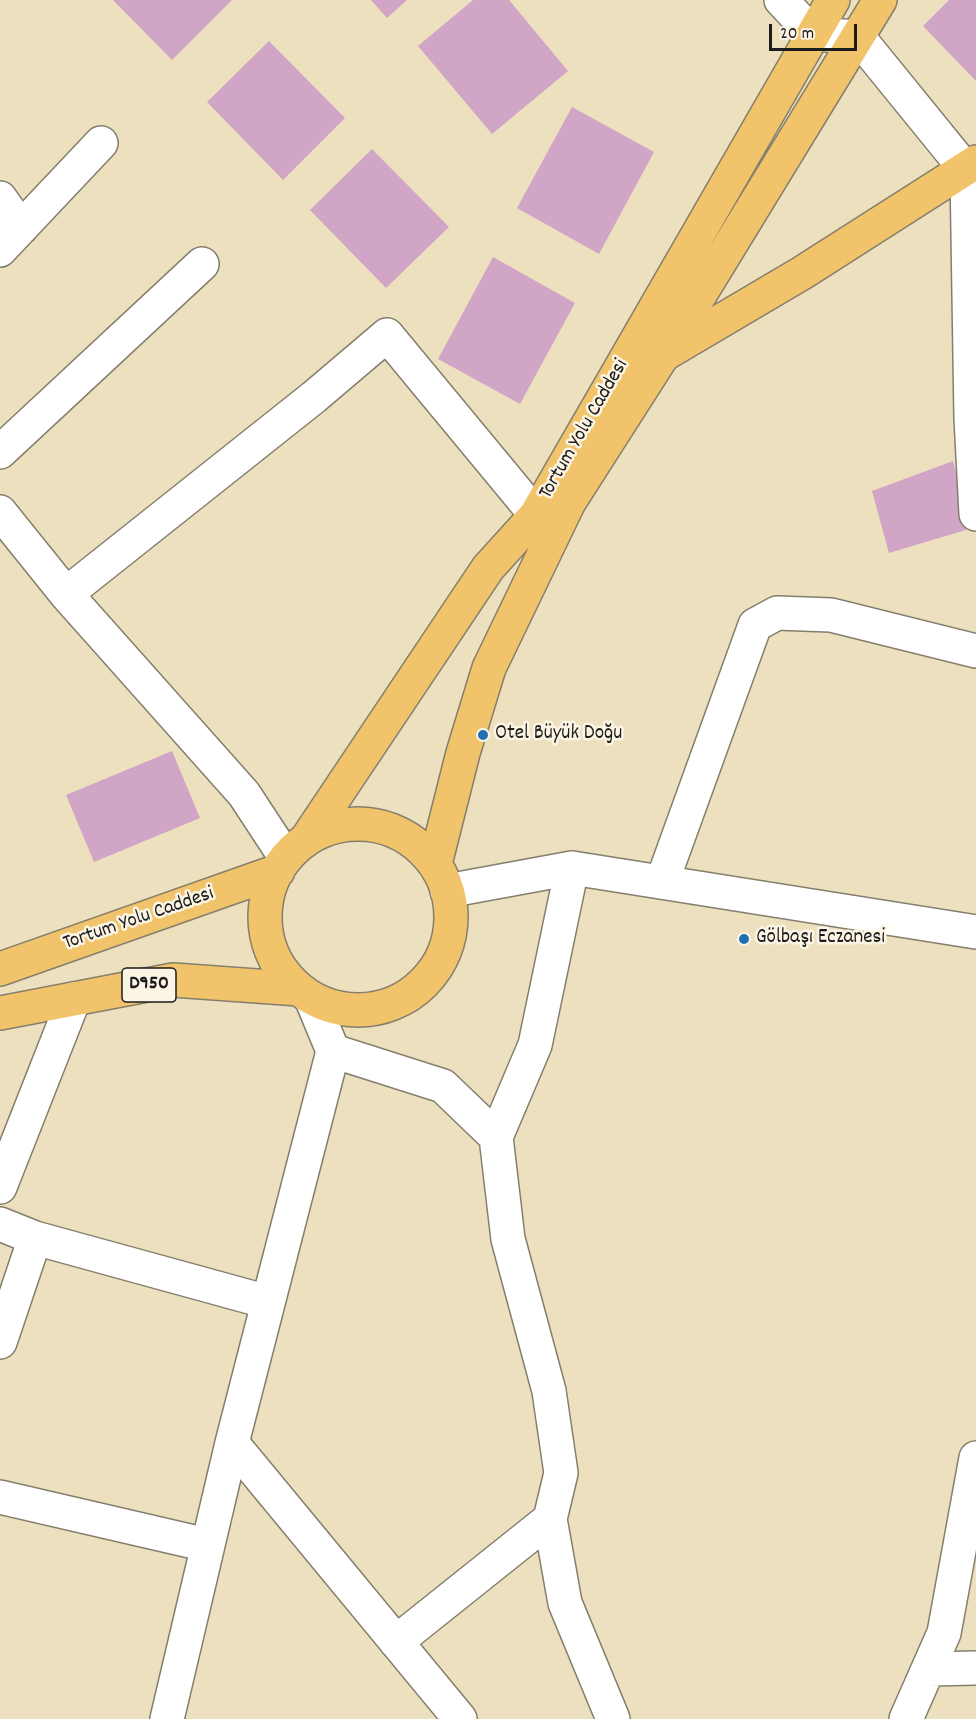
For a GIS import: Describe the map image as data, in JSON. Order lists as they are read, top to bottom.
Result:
{
  "streets": {
    "main road": ["Tortum Yolu Caddesi", "D950"]
  },
  "places": ["Otel Büyük Doğu", "Gölbaşı Eczanesi"],
  "scale_bar": "20 m"
}
